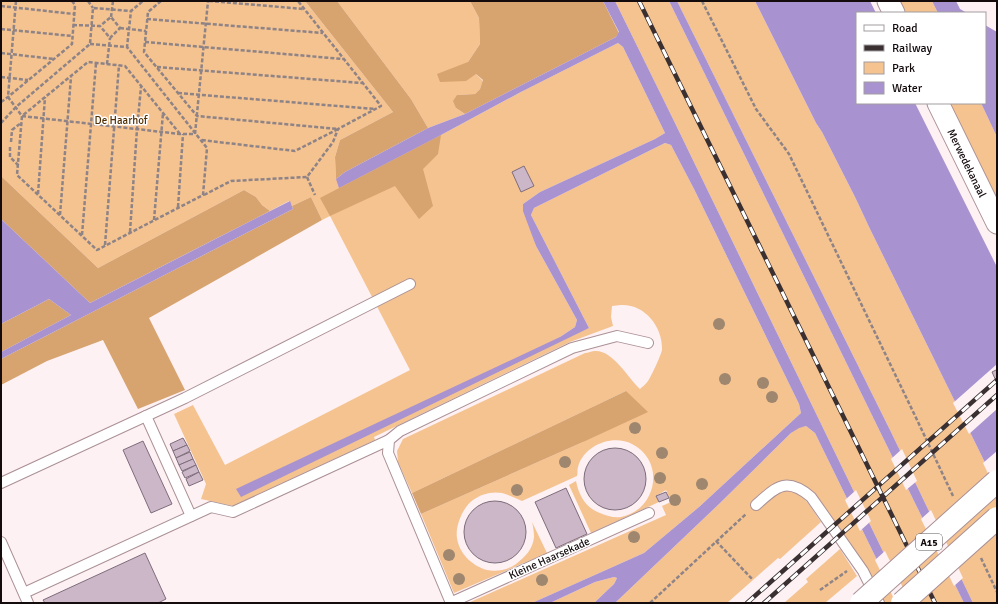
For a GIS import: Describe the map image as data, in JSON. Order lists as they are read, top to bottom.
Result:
{
  "streets": {
    "highway": ["A15"],
    "street": ["Merwedekanaal"],
    "lane": ["Kleine Haarsekade"]
  },
  "parks": ["De Haarhof"],
  "legend": [
    "Road",
    "Railway",
    "Park",
    "Water"
  ]
}
